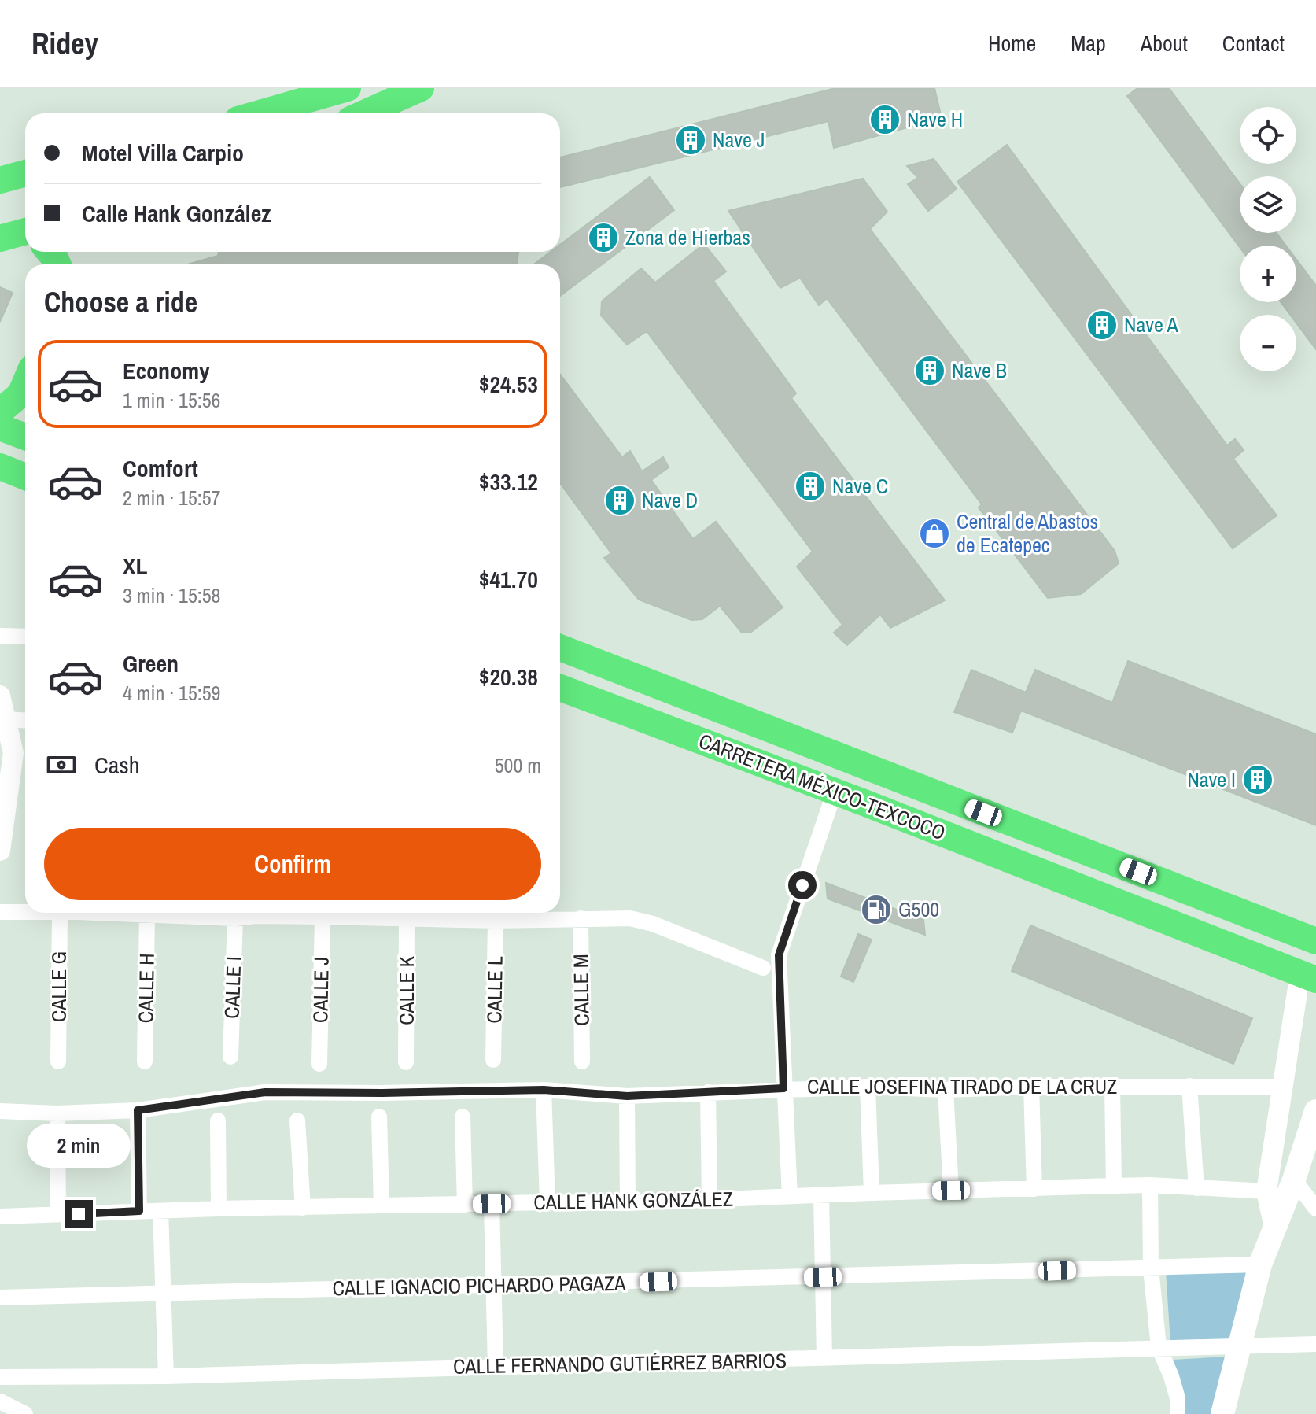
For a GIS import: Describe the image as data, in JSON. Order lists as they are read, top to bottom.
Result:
{
  "streets": {
    "highway": ["CARRETERA MÉXICO-TEXCOCO"],
    "street": [
      "CALLE G",
      "CALLE I",
      "CALLE H",
      "CALLE J",
      "CALLE L",
      "CALLE M",
      "CALLE K",
      "CALLE JOSEFINA TIRADO DE LA CRUZ",
      "CALLE HANK GONZÁLEZ",
      "CALLE IGNACIO PICHARDO PAGAZA",
      "CALLE FERNANDO GUTIÉRREZ BARRIOS"
    ]
  },
  "places": {
    "building": [
      "Nave H",
      "Nave J",
      "Zona de Hierbas",
      "Nave A",
      "Nave B",
      "Nave C",
      "Nave D",
      "Nave I"
    ],
    "shop": ["Central de Abastos de Ecatepec"],
    "fuel station": ["G500"]
  },
  "page": {
    "header": "Ridey",
    "nav": [
      "Home",
      "Map",
      "About",
      "Contact"
    ],
    "map_buttons": ["+", "−"],
    "banner": ["Motel Villa Carpio", "Calle Hank González"],
    "heading": "Choose a ride",
    "list": [
      {
        "name": "Economy",
        "note": "1 min · 15:56",
        "value": "$24.53"
      },
      {
        "name": "Comfort",
        "note": "2 min · 15:57",
        "value": "$33.12"
      },
      {
        "name": "XL",
        "note": "3 min · 15:58",
        "value": "$41.70"
      },
      {
        "name": "Green",
        "note": "4 min · 15:59",
        "value": "$20.38"
      }
    ],
    "pay": ["Cash", "500 m"],
    "buttons": "Confirm",
    "bubble": "2 min"
  }
}
